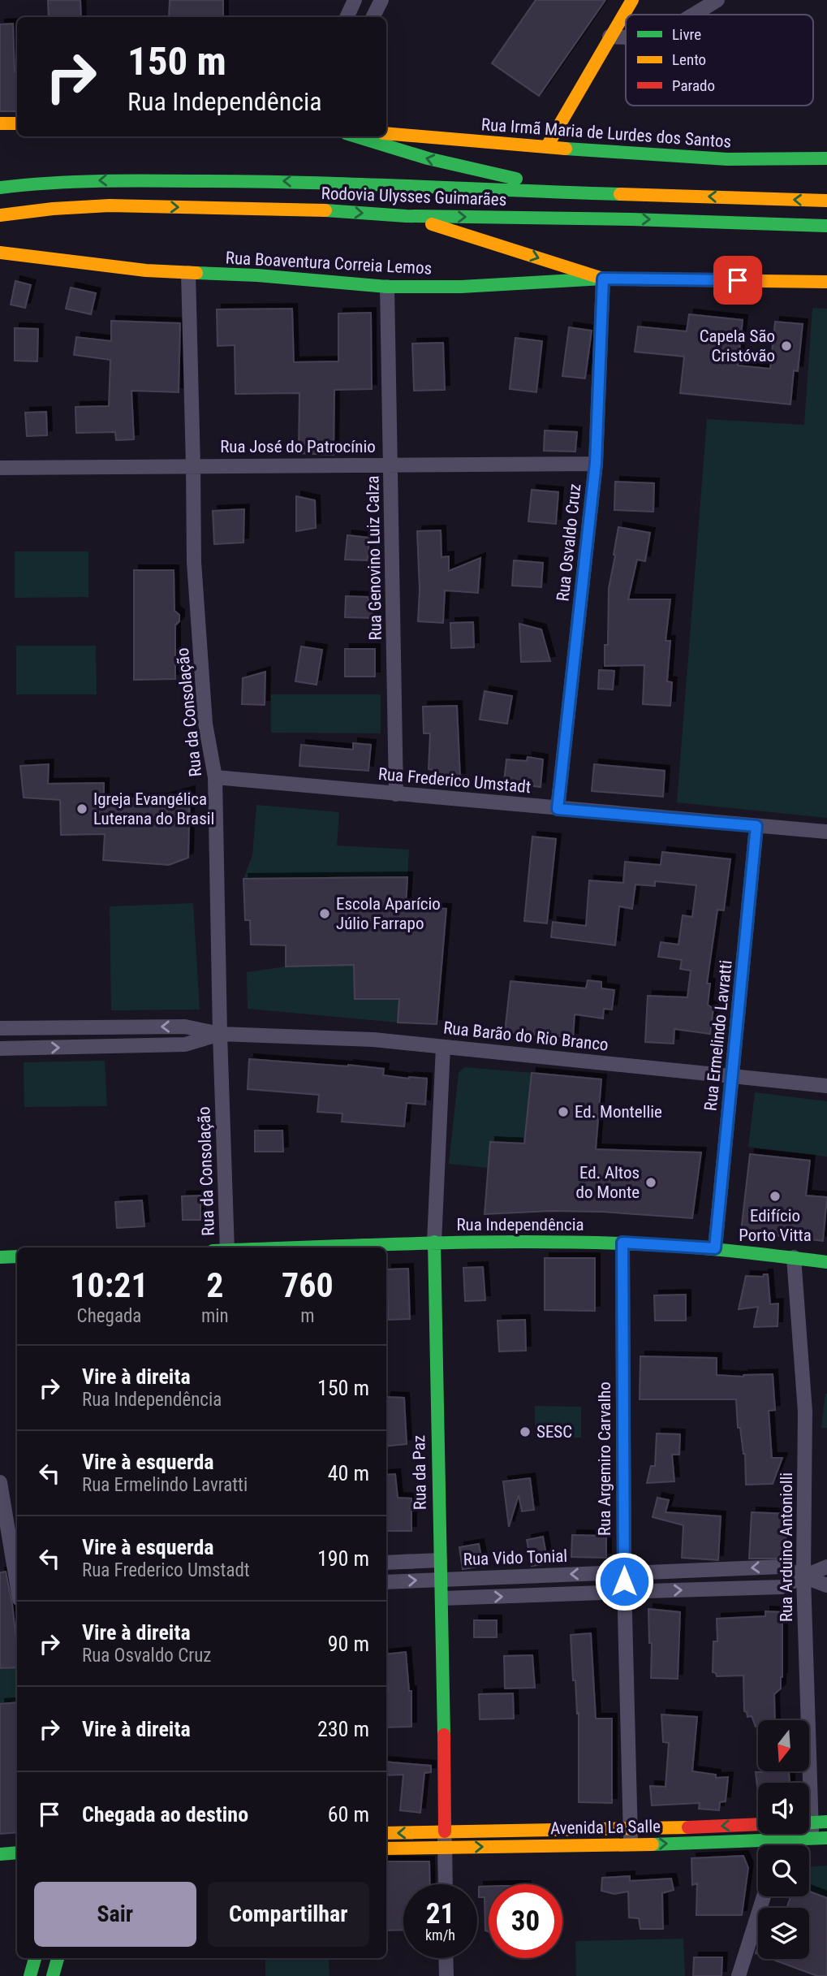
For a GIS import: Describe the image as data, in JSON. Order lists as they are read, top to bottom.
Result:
{
  "streets": {
    "main road": [
      "Rua Irmã Maria de Lurdes dos Santos",
      "Rodovia Ulysses Guimarães",
      "Rua Boaventura Correia Lemos",
      "Rua Independência",
      "Rua da Paz",
      "Avenida La Salle"
    ],
    "street": [
      "Rua José do Patrocínio",
      "Rua Osvaldo Cruz",
      "Rua Genovino Luiz Calza",
      "Rua da Consolação",
      "Rua Frederico Umstadt",
      "Rua Ermelindo Lavratti",
      "Rua Barão do Rio Branco",
      "Rua Argemiro Carvalho",
      "Rua Arduino Antoniolli",
      "Rua Vido Tonial"
    ]
  },
  "crossings": [
    ["Rua Boaventura Correia Lemos", "Rua Osvaldo Cruz"],
    ["Rua Boaventura Correia Lemos", "Rua Genovino Luiz Calza"],
    ["Rua Boaventura Correia Lemos", "Rua da Consolação"],
    ["Rua José do Patrocínio", "Rua Osvaldo Cruz"],
    ["Rua José do Patrocínio", "Rua Genovino Luiz Calza"],
    ["Rua José do Patrocínio", "Rua da Consolação"],
    ["Rua Osvaldo Cruz", "Rua Frederico Umstadt"],
    ["Rua Genovino Luiz Calza", "Rua Frederico Umstadt"],
    ["Rua da Consolação", "Rua Frederico Umstadt"],
    ["Rua da Consolação", "Rua Barão do Rio Branco"],
    ["Rua Frederico Umstadt", "Rua Ermelindo Lavratti"],
    ["Rua Ermelindo Lavratti", "Rua Barão do Rio Branco"],
    ["Rua Ermelindo Lavratti", "Rua Independência"],
    ["Rua Barão do Rio Branco", "Rua da Paz"],
    ["Rua Independência", "Rua Argemiro Carvalho"],
    ["Rua Independência", "Rua da Paz"],
    ["Rua Independência", "Rua Arduino Antoniolli"],
    ["Rua Argemiro Carvalho", "Rua Vido Tonial"],
    ["Rua Argemiro Carvalho", "Avenida La Salle"],
    ["Rua da Paz", "Rua Vido Tonial"],
    ["Rua da Paz", "Avenida La Salle"],
    ["Rua Arduino Antoniolli", "Rua Vido Tonial"],
    ["Rua Arduino Antoniolli", "Avenida La Salle"]
  ],
  "places": [
    "Capela São Cristóvão",
    "Igreja Evangélica Luterana do Brasil",
    "Escola Aparício Júlio Farrapo",
    "Ed. Montellie",
    "Ed. Altos do Monte",
    "Edifício Porto Vitta",
    "SESC"
  ],
  "legend": ["Livre", "Lento", "Parado"],
  "north": "bottom",
  "page": {
    "turn": ["150 m", "Rua Independência"],
    "eta": [
      "10:21",
      "Chegada",
      "2",
      "min",
      "760",
      "m"
    ],
    "list": [
      {
        "name": "Vire à direita",
        "note": "Rua Independência",
        "value": "150 m"
      },
      {
        "name": "Vire à esquerda",
        "note": "Rua Ermelindo Lavratti",
        "value": "40 m"
      },
      {
        "name": "Vire à esquerda",
        "note": "Rua Frederico Umstadt",
        "value": "190 m"
      },
      {
        "name": "Vire à direita",
        "note": "Rua Osvaldo Cruz",
        "value": "90 m"
      },
      {
        "name": "Vire à direita",
        "value": "230 m"
      },
      {
        "name": "Chegada ao destino",
        "value": "60 m"
      }
    ],
    "buttons": ["Sair", "Compartilhar"],
    "speed": "21 km/h",
    "limit": "30"
  }
}
